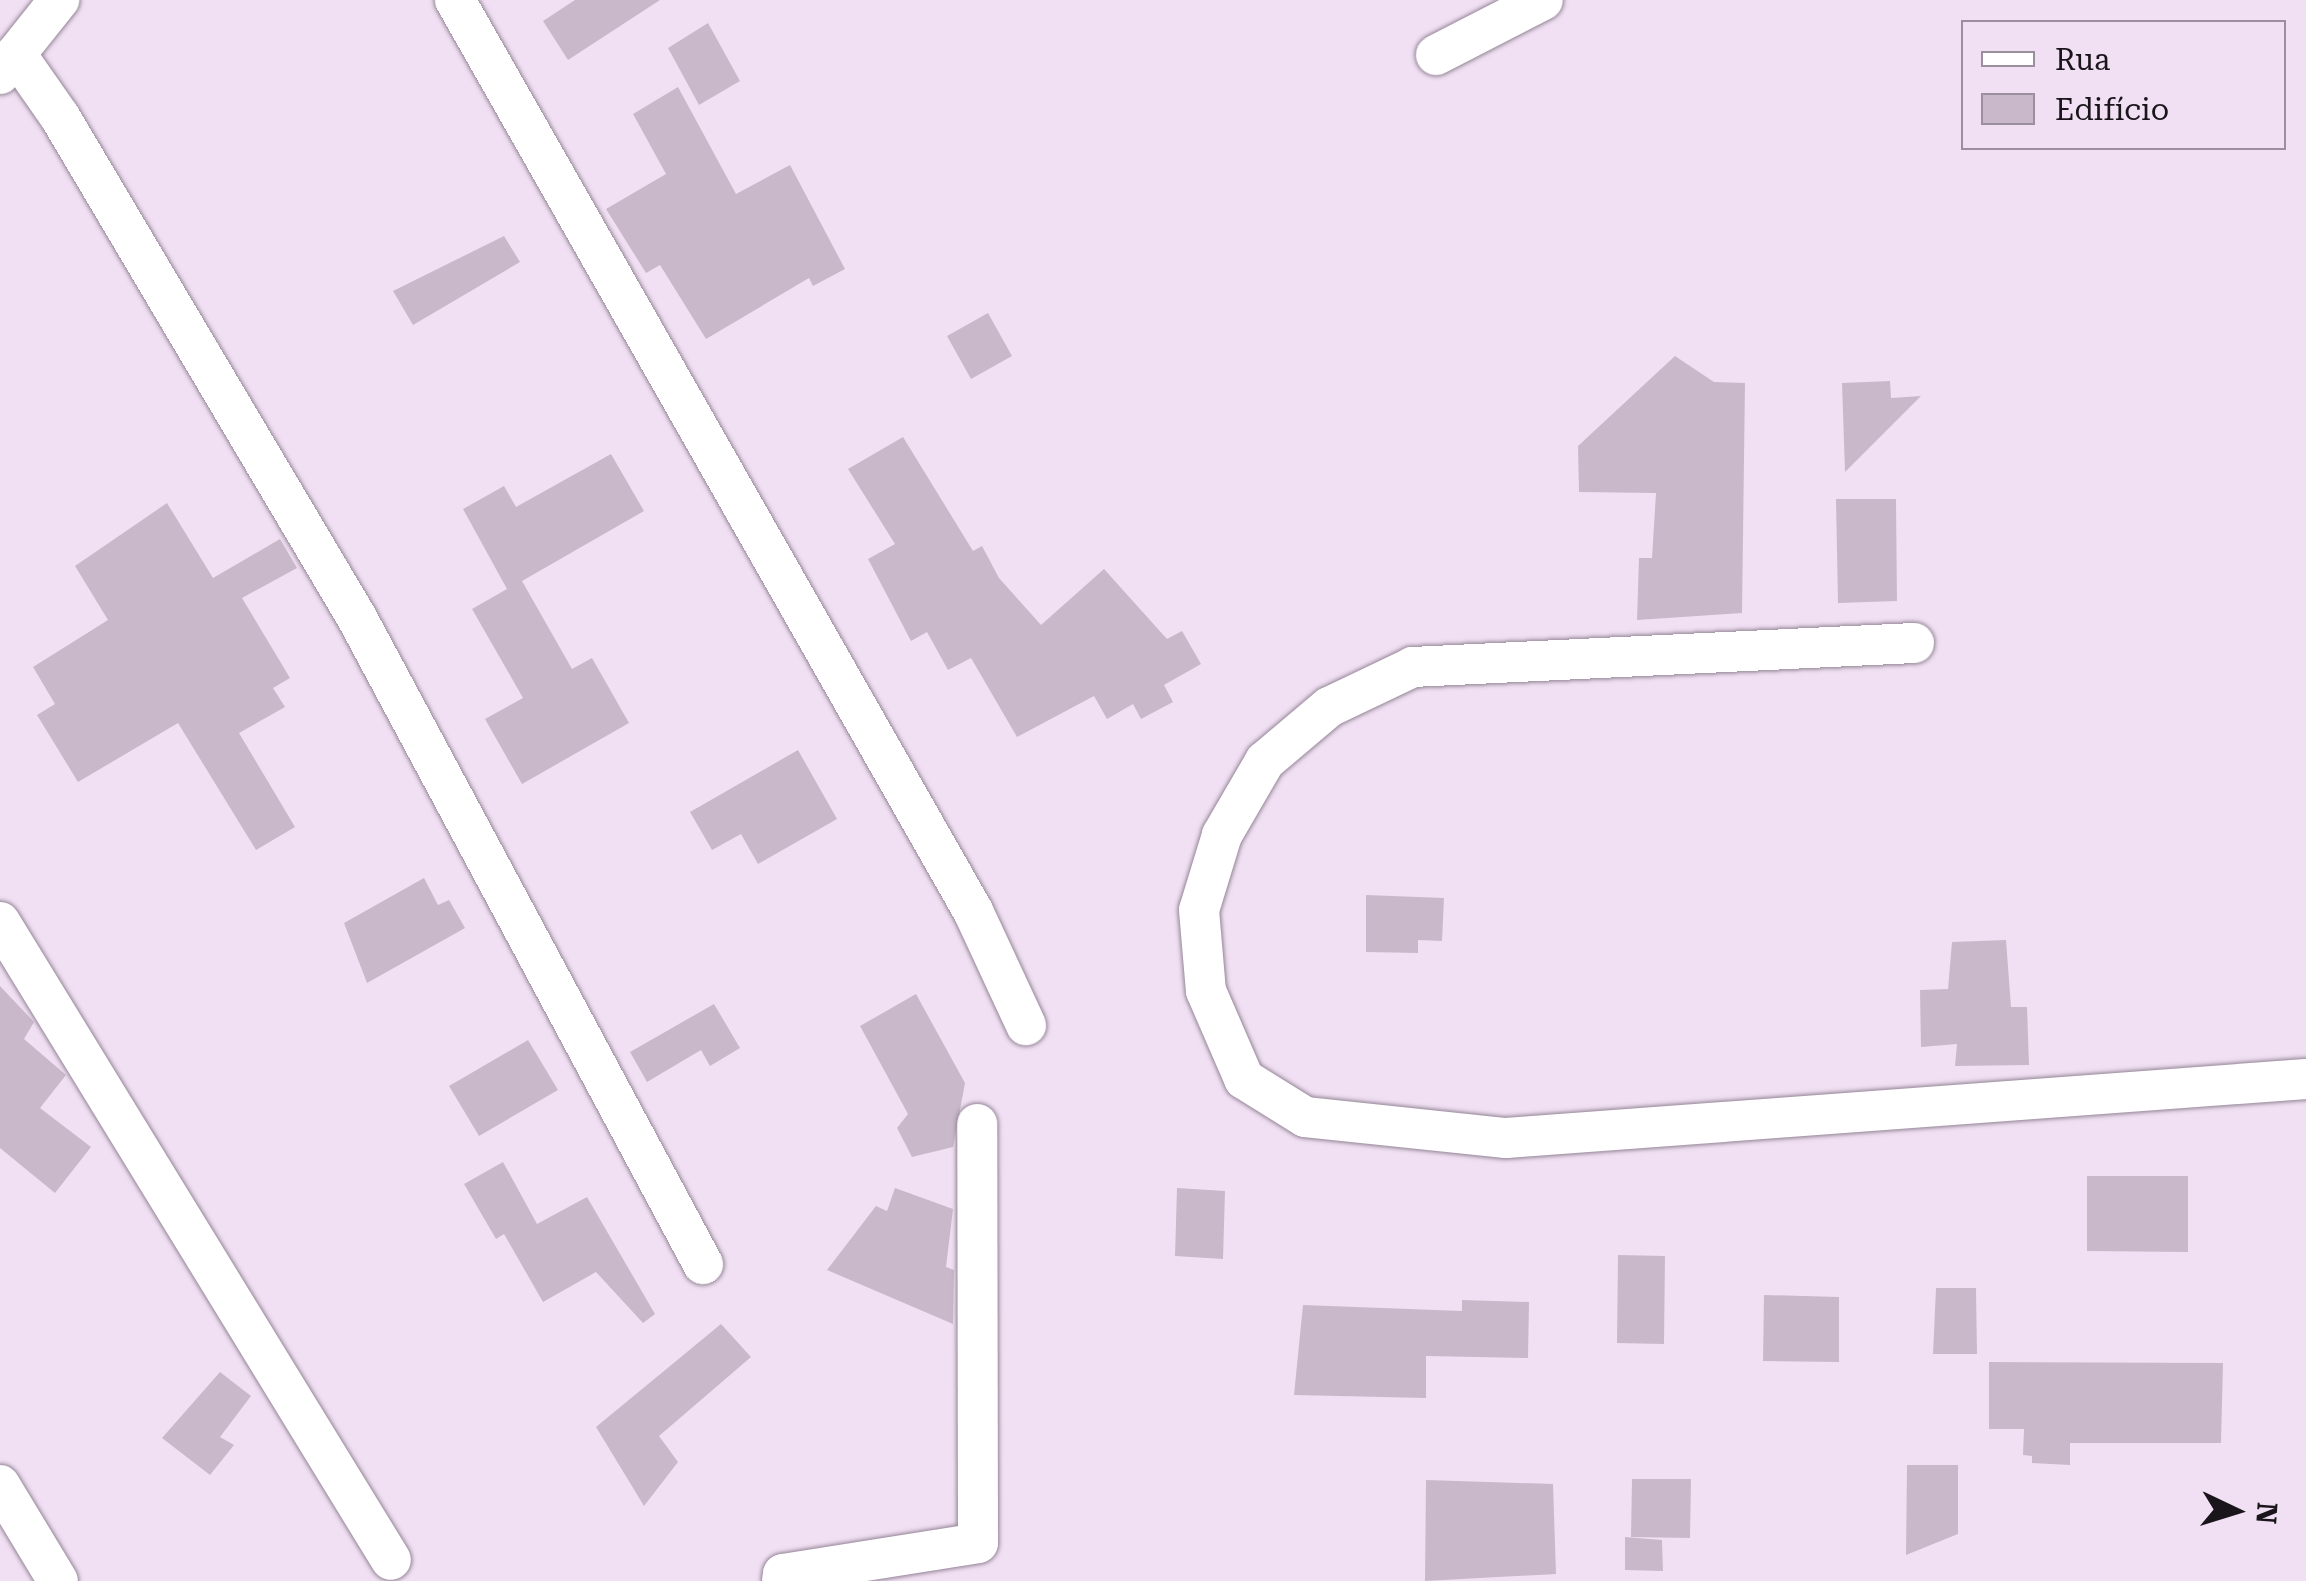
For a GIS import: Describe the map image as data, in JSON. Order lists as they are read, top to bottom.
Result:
{
  "legend": ["Rua", "Edifício"],
  "north": "right"
}
